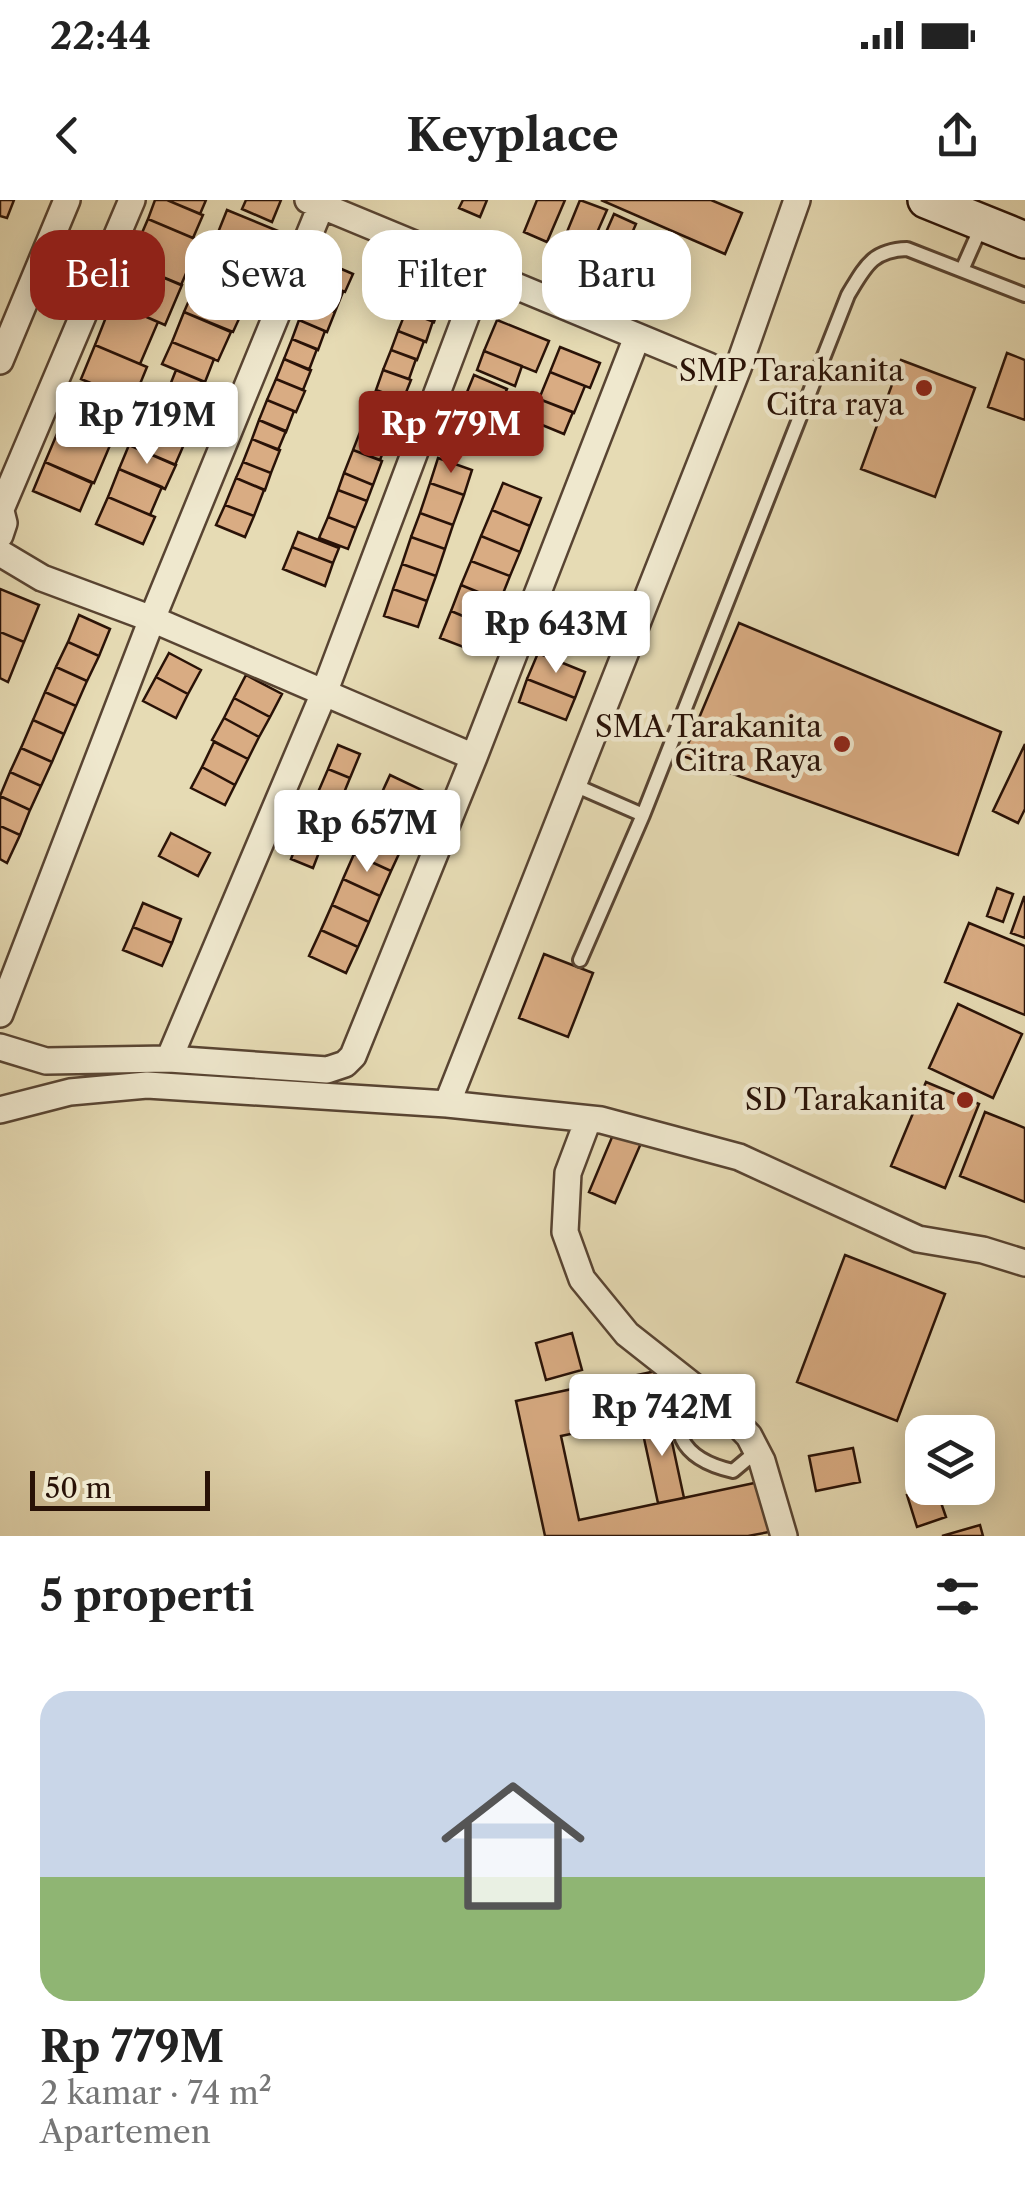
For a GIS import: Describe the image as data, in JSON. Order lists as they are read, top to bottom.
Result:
{
  "places": ["SMP Tarakanita Citra raya", "SMA Tarakanita Citra Raya", "SD Tarakanita"],
  "scale_bar": "50 m",
  "page": {
    "status": "22:44",
    "header": "Keyplace",
    "chip": [
      "Beli",
      "Sewa",
      "Filter",
      "Baru"
    ],
    "price": [
      "Rp 719M",
      "Rp 779M",
      "Rp 643M",
      "Rp 657M",
      "Rp 742M"
    ],
    "scale": "50 m",
    "heading": "5 properti",
    "list": [
      {
        "name": "Rp 779M",
        "note": "2 kamar · 74 m² · Apartemen"
      }
    ]
  }
}
